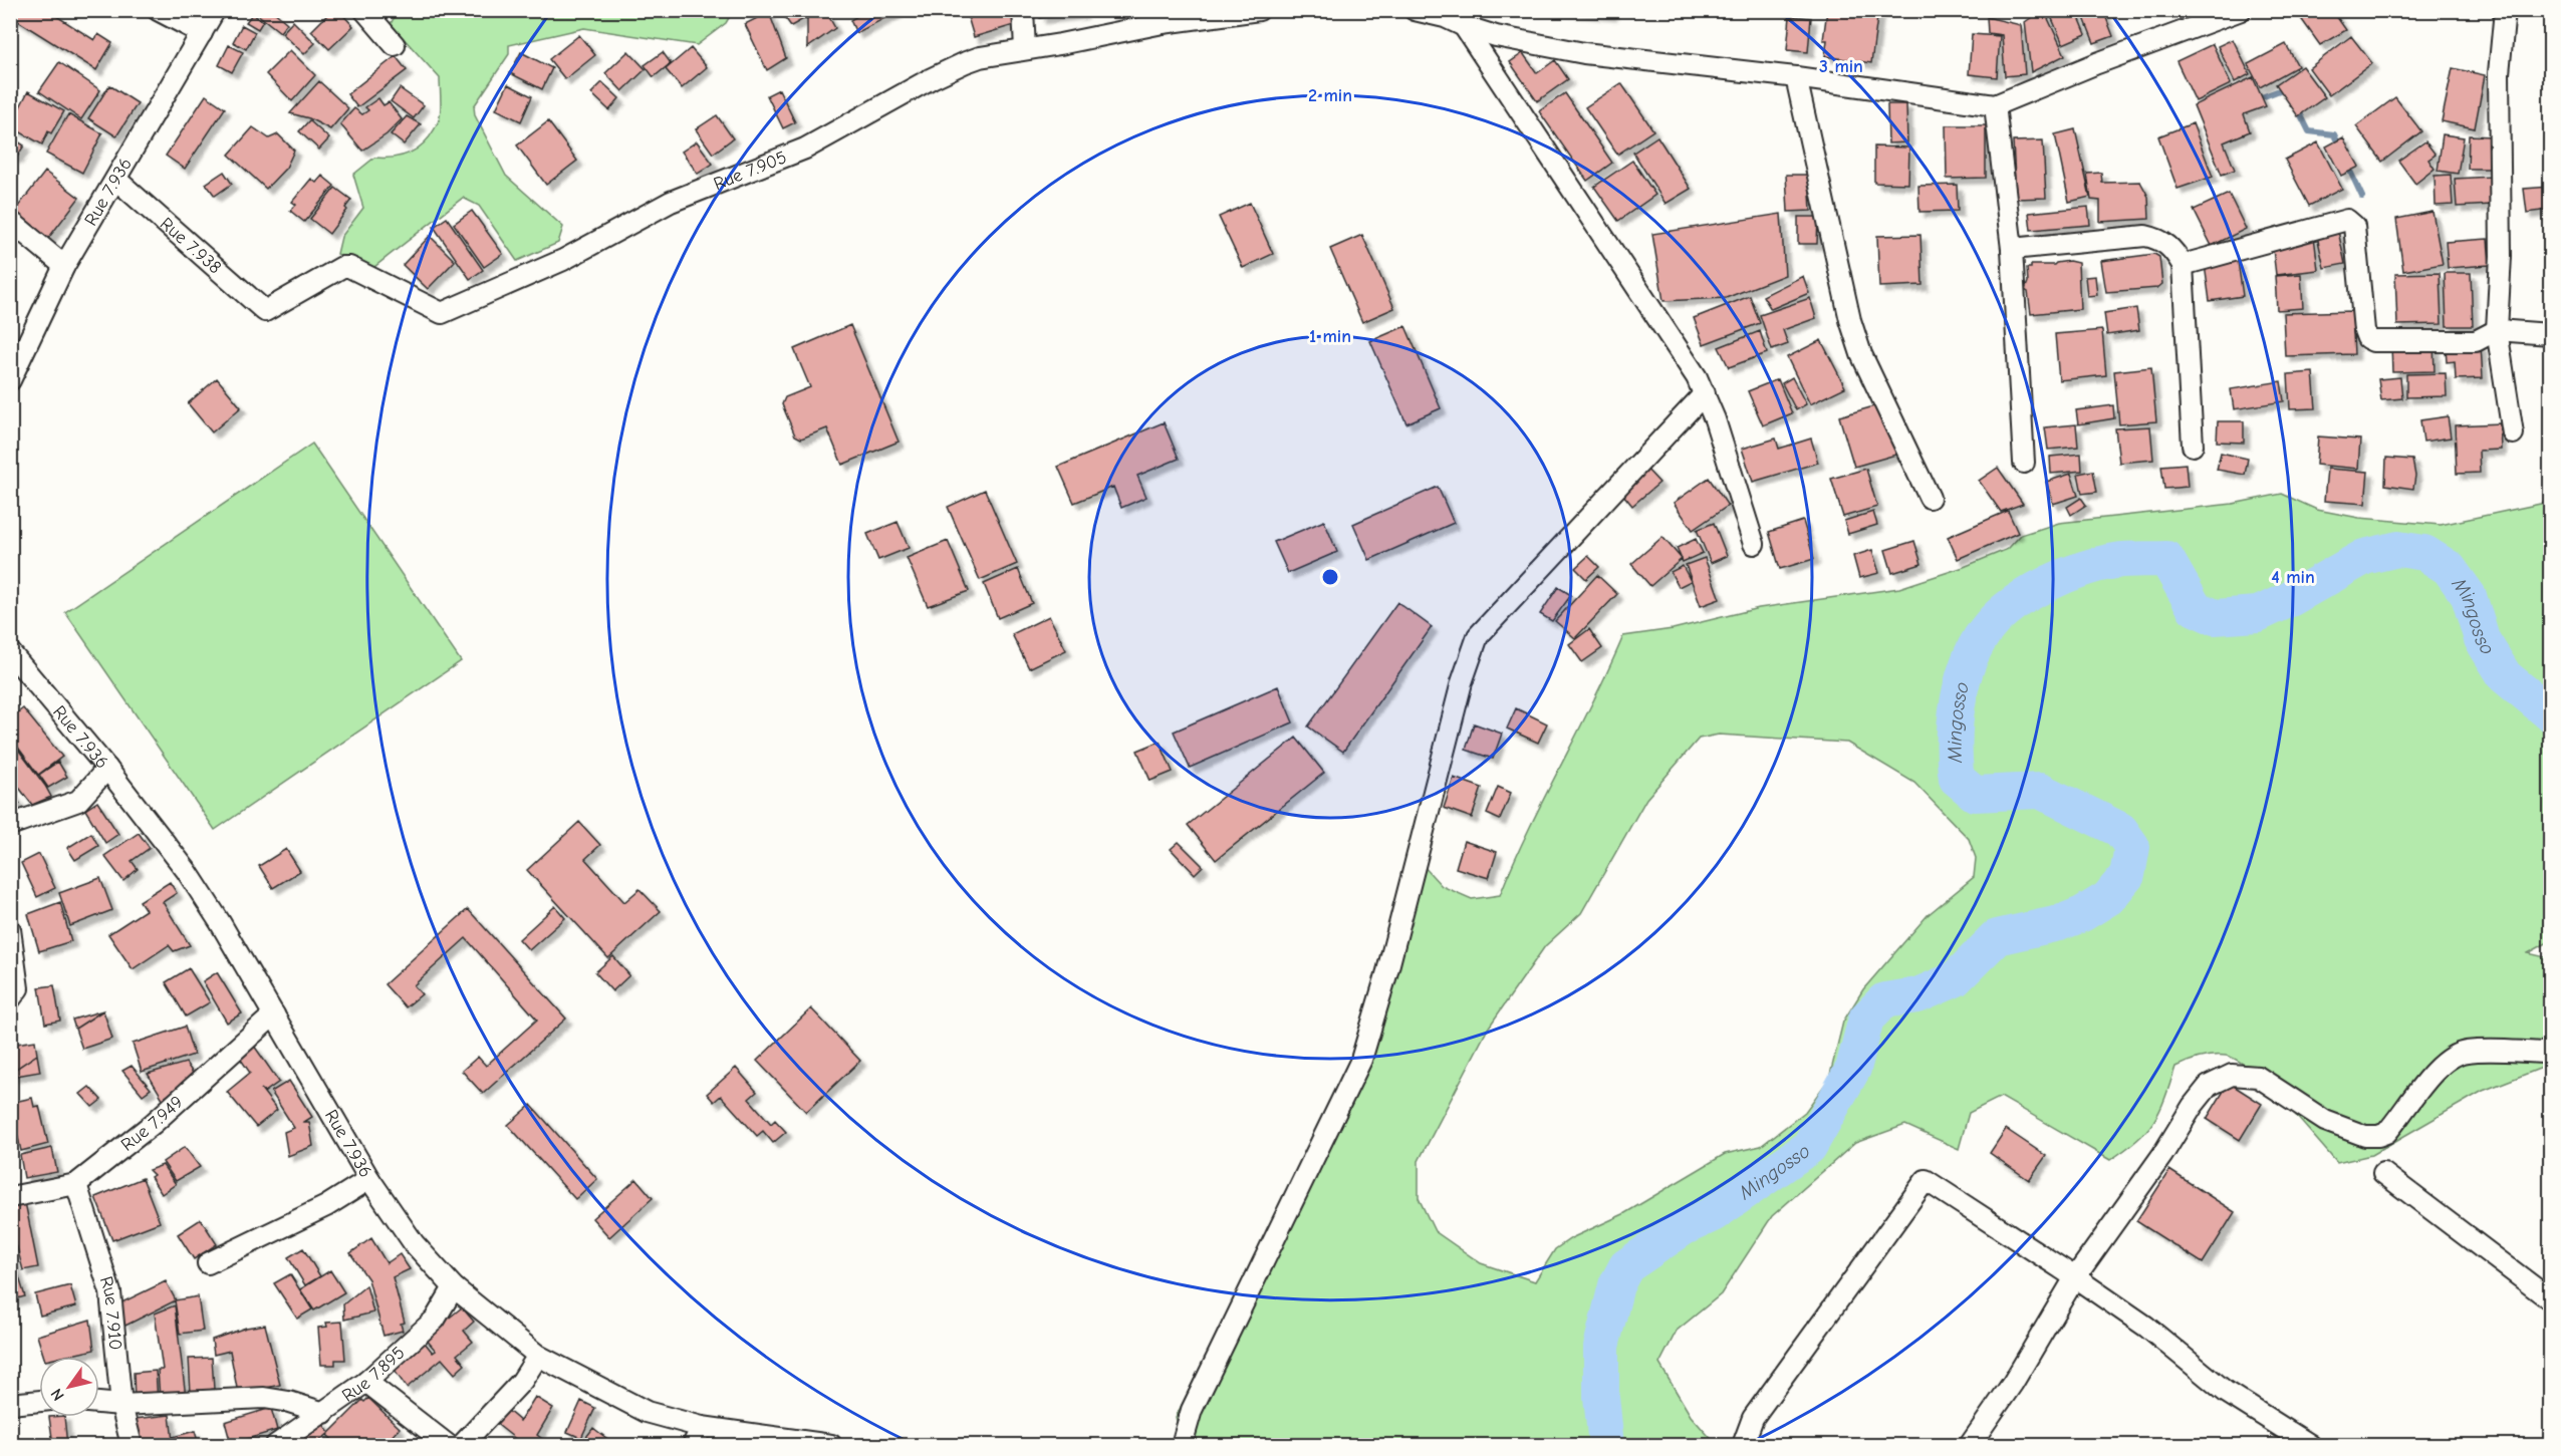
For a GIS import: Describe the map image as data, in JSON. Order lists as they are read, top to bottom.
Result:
{
  "streets": {
    "street": [
      "Rue 7.905",
      "Rue 7.936",
      "Rue 7.938",
      "Rue 7.949",
      "Rue 7.910",
      "Rue 7.895"
    ]
  },
  "crossings": [
    ["Rue 7.905", "Rue 7.938"],
    ["Rue 7.936", "Rue 7.938"],
    ["Rue 7.936", "Rue 7.949"],
    ["Rue 7.936", "Rue 7.895"],
    ["Rue 7.949", "Rue 7.910"]
  ],
  "water": ["Mingosso"],
  "north": "bottom left",
  "rings": [
    "3 min",
    "2 min",
    "1 min",
    "4 min"
  ]
}
